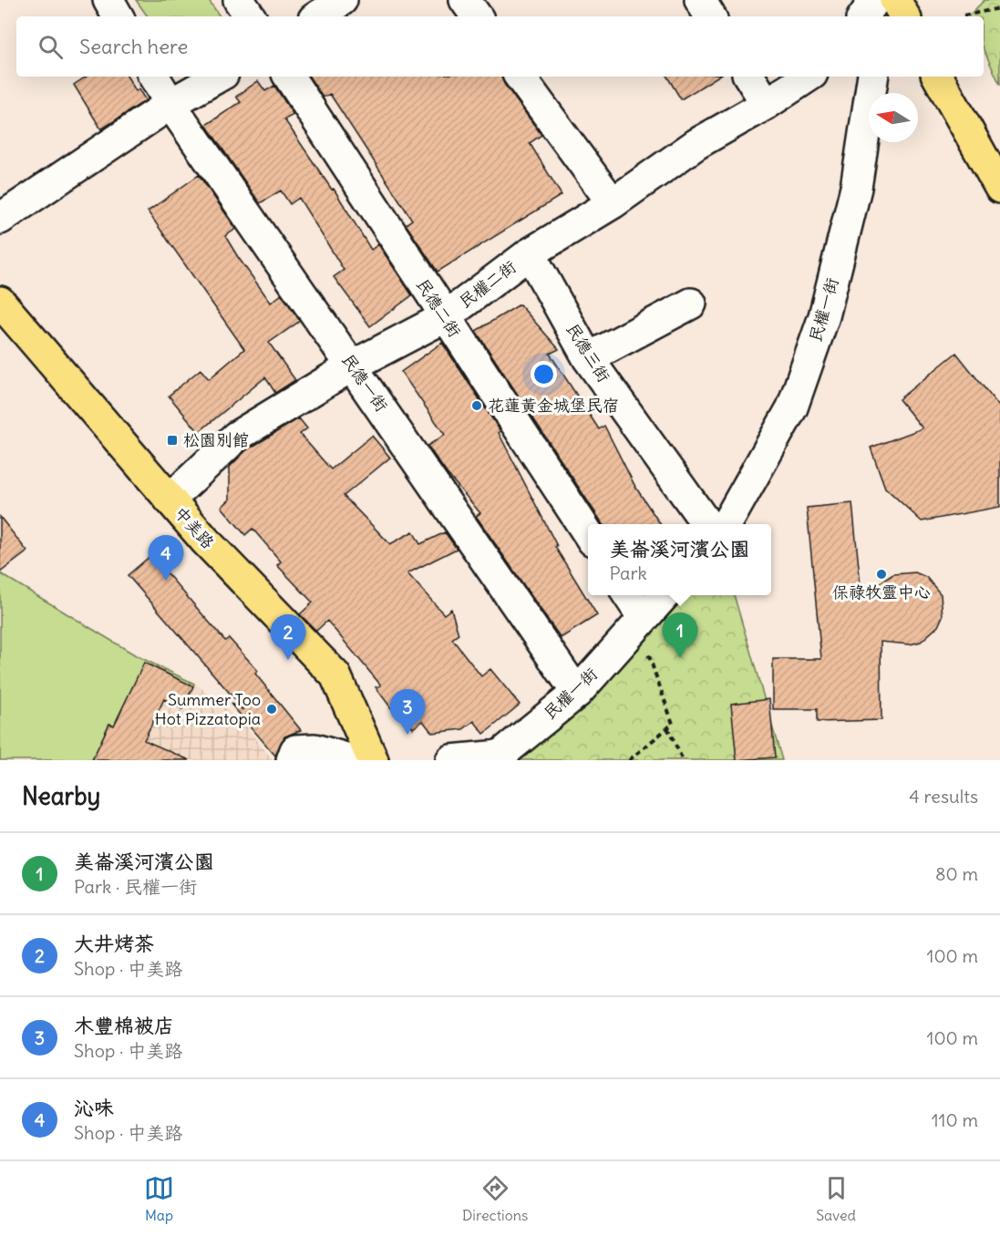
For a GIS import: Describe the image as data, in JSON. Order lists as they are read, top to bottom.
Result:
{
  "streets": {
    "main road": ["中美路"],
    "street": [
      "民權二街",
      "民德二街",
      "民權一街",
      "民德三街",
      "民德一街"
    ]
  },
  "crossings": [
    ["民權二街", "民德二街"],
    ["民權二街", "民德三街"],
    ["民權二街", "民德一街"],
    ["民權二街", "中美路"],
    ["民權一街", "民德一街"]
  ],
  "places": {
    "other": ["花蓮黃金城堡民宿", "保祿牧靈中心", "Summer Too Hot Pizzatopia"],
    "transit": ["松園別館"]
  },
  "north": "left",
  "page": {
    "search": "Search here",
    "popup": ["美崙溪河濱公園", "Park"],
    "pins": [
      "4",
      "1",
      "2",
      "3"
    ],
    "heading": ["Nearby", "4 results"],
    "list": [
      {
        "mark": "1",
        "name": "美崙溪河濱公園",
        "note": "Park · 民權一街",
        "value": "80 m"
      },
      {
        "mark": "2",
        "name": "大井烤茶",
        "note": "Shop · 中美路",
        "value": "100 m"
      },
      {
        "mark": "3",
        "name": "木豐棉被店",
        "note": "Shop · 中美路",
        "value": "100 m"
      },
      {
        "mark": "4",
        "name": "沁味",
        "note": "Shop · 中美路",
        "value": "110 m"
      }
    ],
    "nav": ["Map", "Directions", "Saved"]
  }
}
